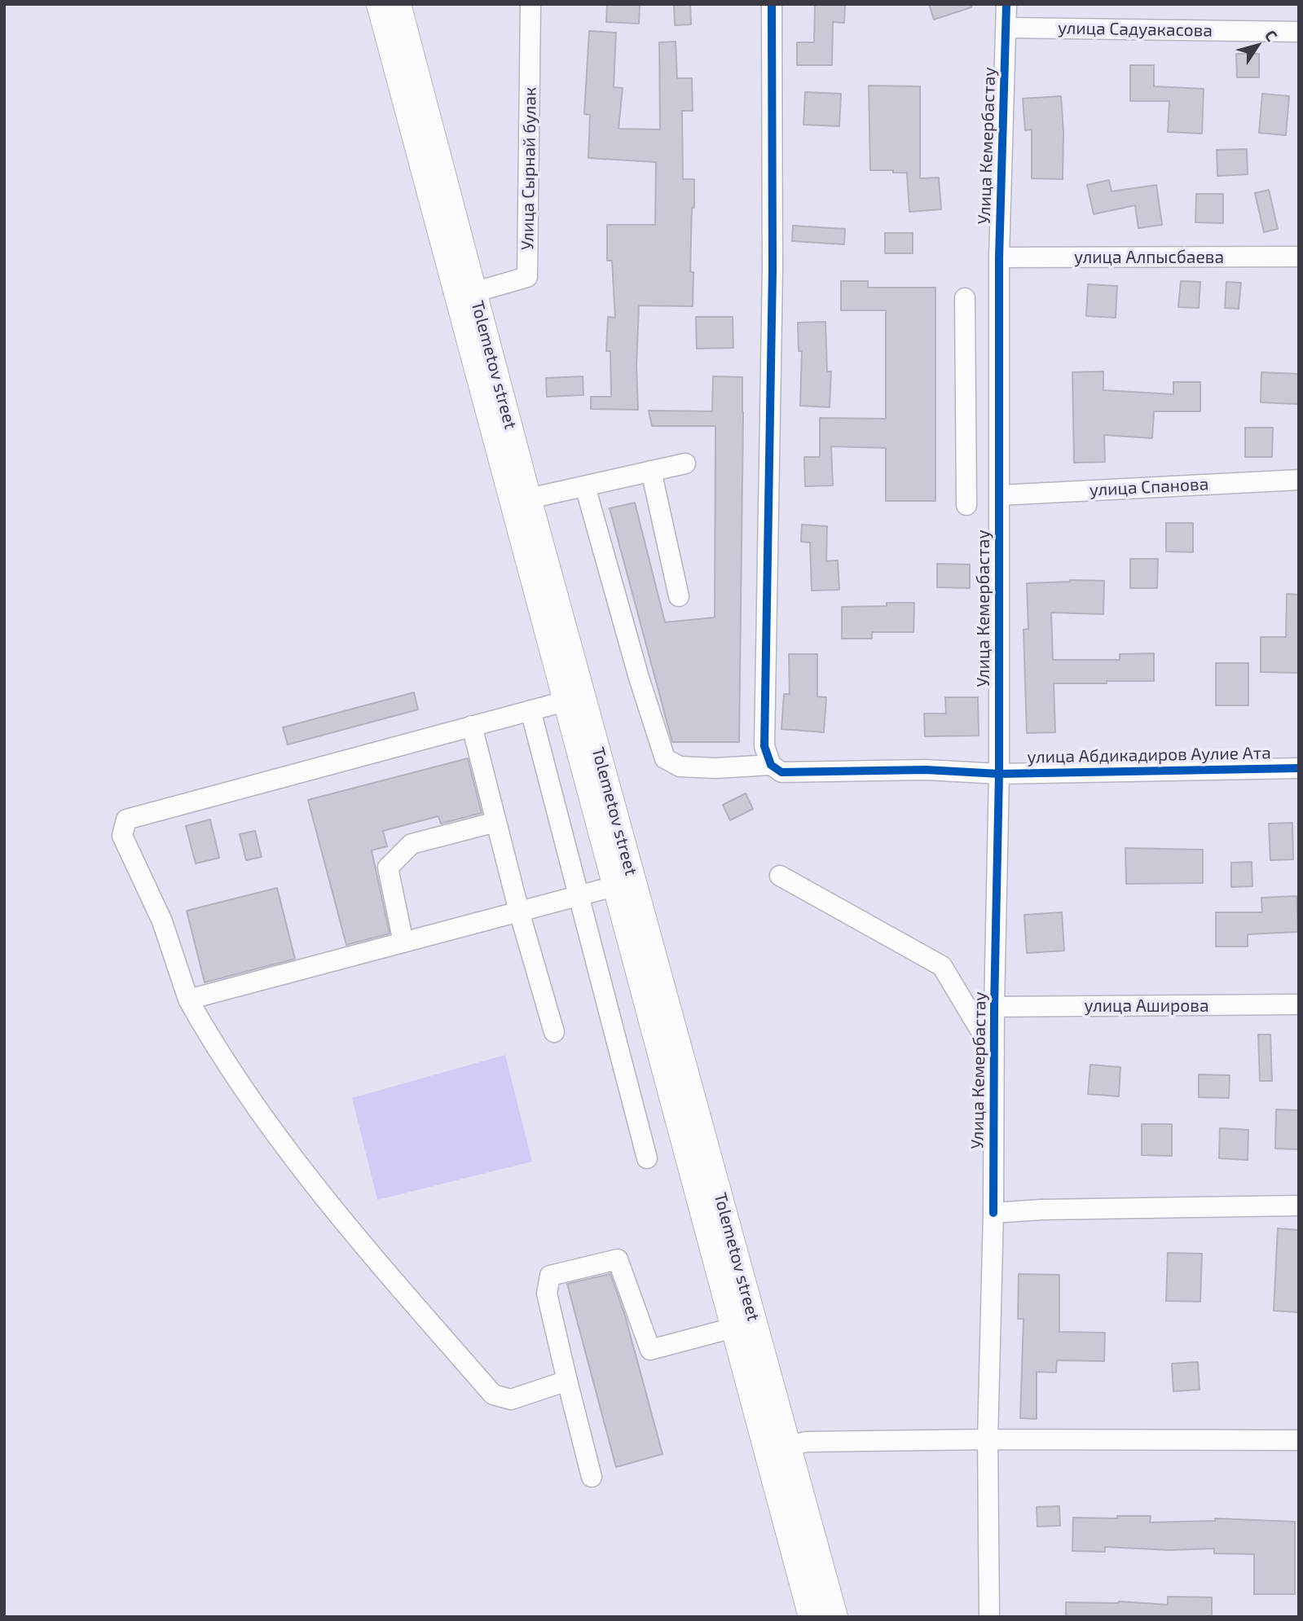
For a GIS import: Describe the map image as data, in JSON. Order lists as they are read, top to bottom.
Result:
{
  "streets": {
    "main road": ["Tolemetov street"],
    "street": [
      "улица Садуакасова",
      "Улица Кемербастау",
      "Улица Сырнай булак",
      "улица Алпысбаева",
      "улица Спанова",
      "улица Абдикадиров Аулие Ата",
      "улица Аширова"
    ]
  },
  "crossings": [
    ["улица Садуакасова", "Улица Кемербастау"],
    ["Улица Кемербастау", "улица Алпысбаева"],
    ["Улица Кемербастау", "улица Спанова"],
    ["Улица Кемербастау", "улица Абдикадиров Аулие Ата"],
    ["Улица Кемербастау", "улица Аширова"],
    ["Улица Сырнай булак", "Tolemetov street"]
  ],
  "north": "top right"
}
